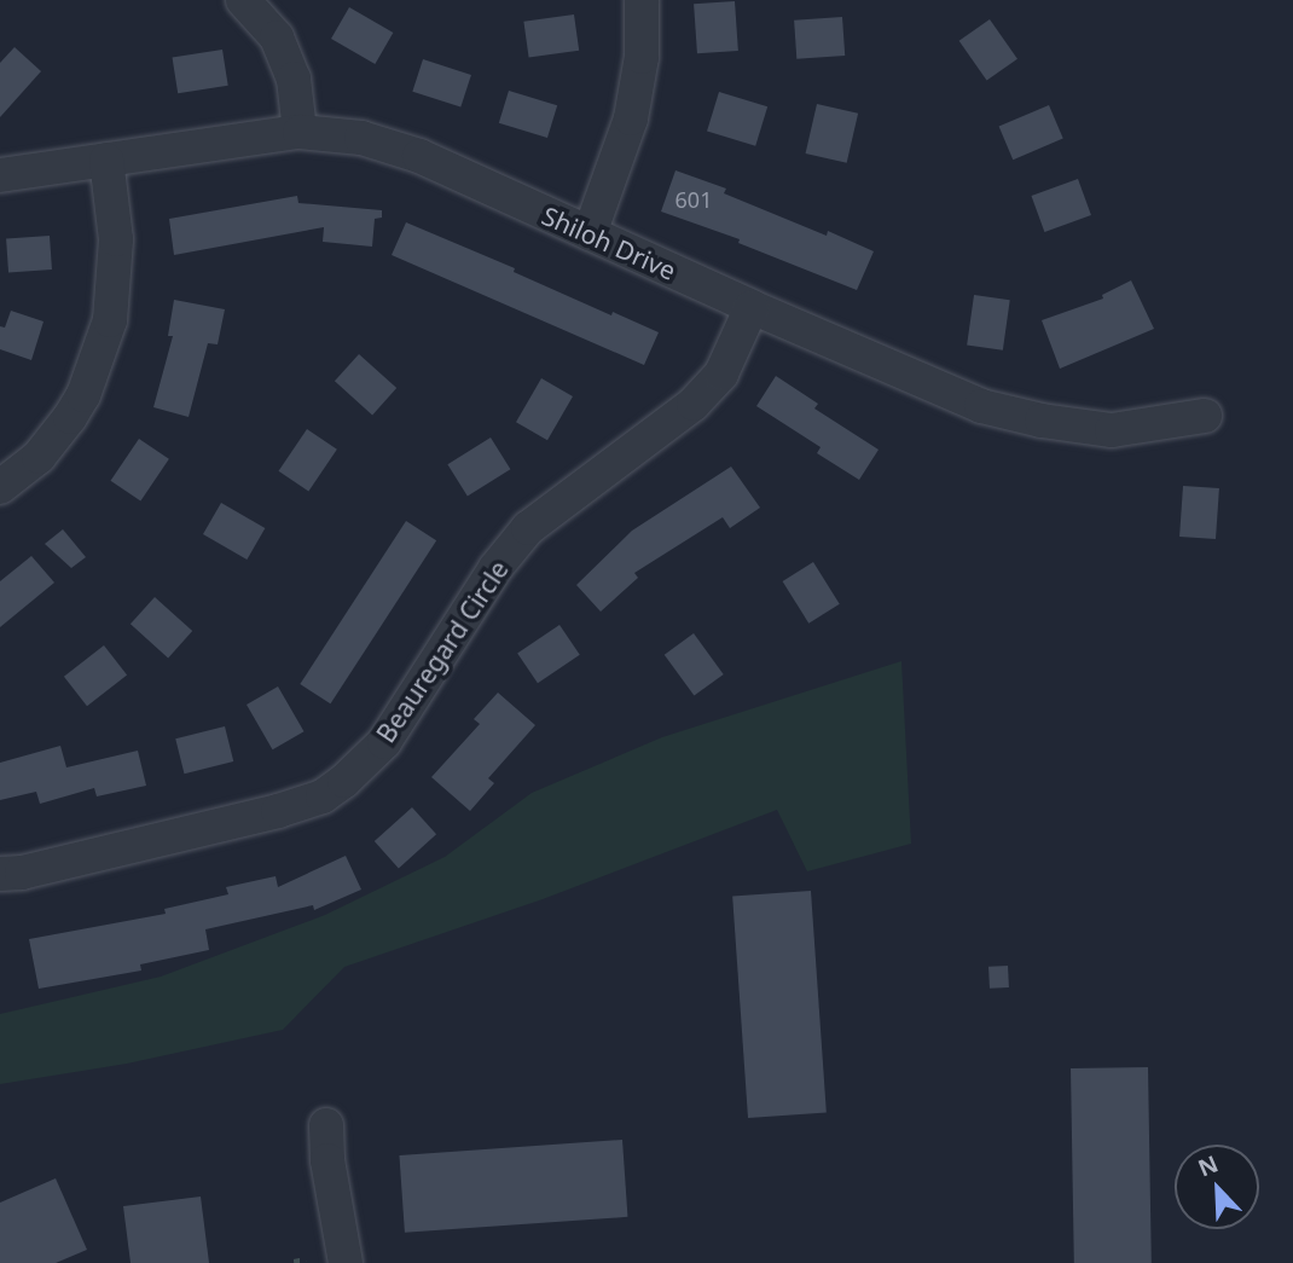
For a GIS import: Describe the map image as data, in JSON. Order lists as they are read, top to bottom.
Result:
{
  "streets": {
    "street": ["Shiloh Drive", "Beauregard Circle"]
  },
  "crossings": [
    ["Shiloh Drive", "Beauregard Circle"]
  ],
  "house_numbers": ["601"],
  "north": "top left"
}
